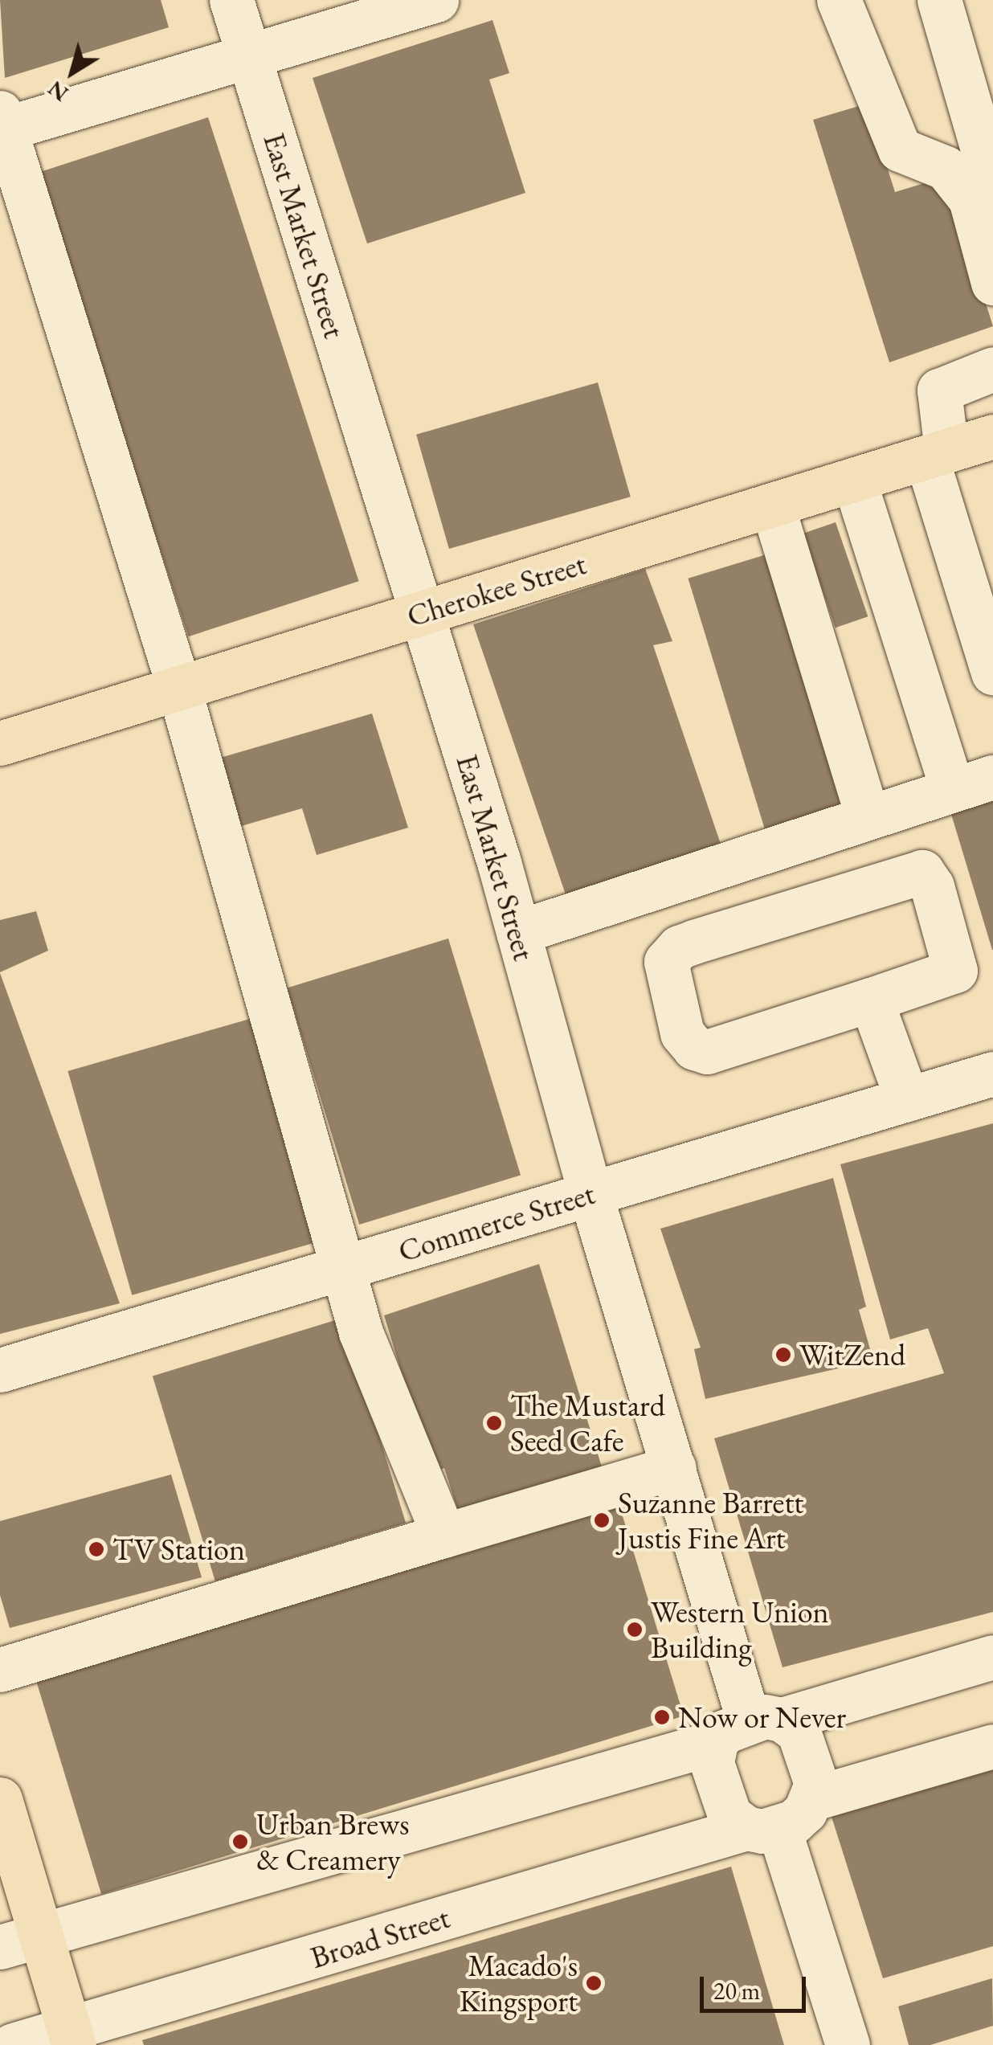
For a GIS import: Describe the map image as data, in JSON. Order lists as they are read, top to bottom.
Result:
{
  "streets": {
    "main road": ["Cherokee Street"],
    "street": ["East Market Street", "Commerce Street", "Broad Street"]
  },
  "crossings": [
    ["East Market Street", "Cherokee Street"],
    ["East Market Street", "Commerce Street"],
    ["East Market Street", "Broad Street"]
  ],
  "places": [
    "WitZend",
    "The Mustard Seed Cafe",
    "Suzanne Barrett Justis Fine Art",
    "TV Station",
    "Western Union Building",
    "Now or Never",
    "Urban Brews & Creamery",
    "Macado's Kingsport"
  ],
  "scale_bar": "20 m",
  "north": "bottom left"
}
